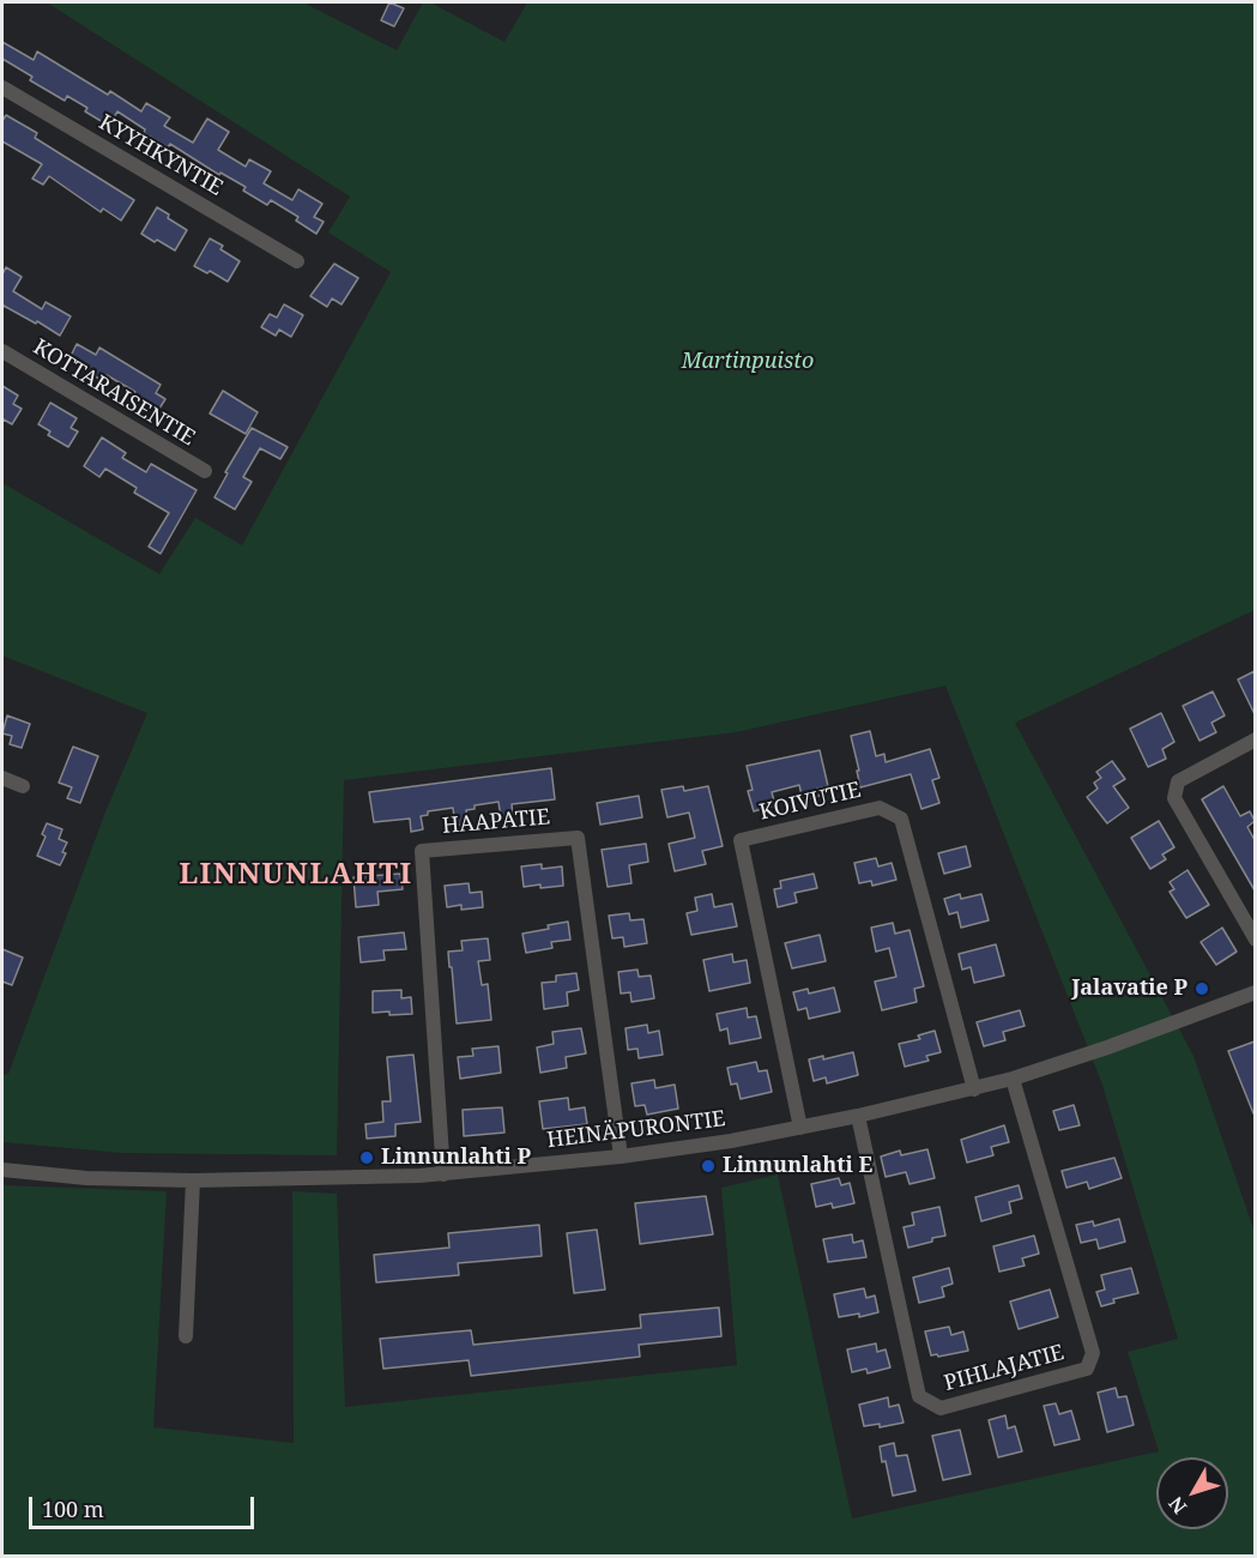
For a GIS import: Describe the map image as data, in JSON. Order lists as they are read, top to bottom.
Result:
{
  "streets": {
    "street": [
      "KYYHKYNTIE",
      "KOTTARAISENTIE",
      "KOIVUTIE",
      "HAAPATIE",
      "HEINÄPURONTIE",
      "PIHLAJATIE"
    ]
  },
  "crossings": [
    ["KOIVUTIE", "HEINÄPURONTIE"],
    ["HAAPATIE", "HEINÄPURONTIE"],
    ["HEINÄPURONTIE", "PIHLAJATIE"]
  ],
  "districts": ["LINNUNLAHTI"],
  "parks": ["Martinpuisto"],
  "places": ["Jalavatie P", "Linnunlahti P", "Linnunlahti E"],
  "scale_bar": "100 m",
  "north": "bottom left"
}
